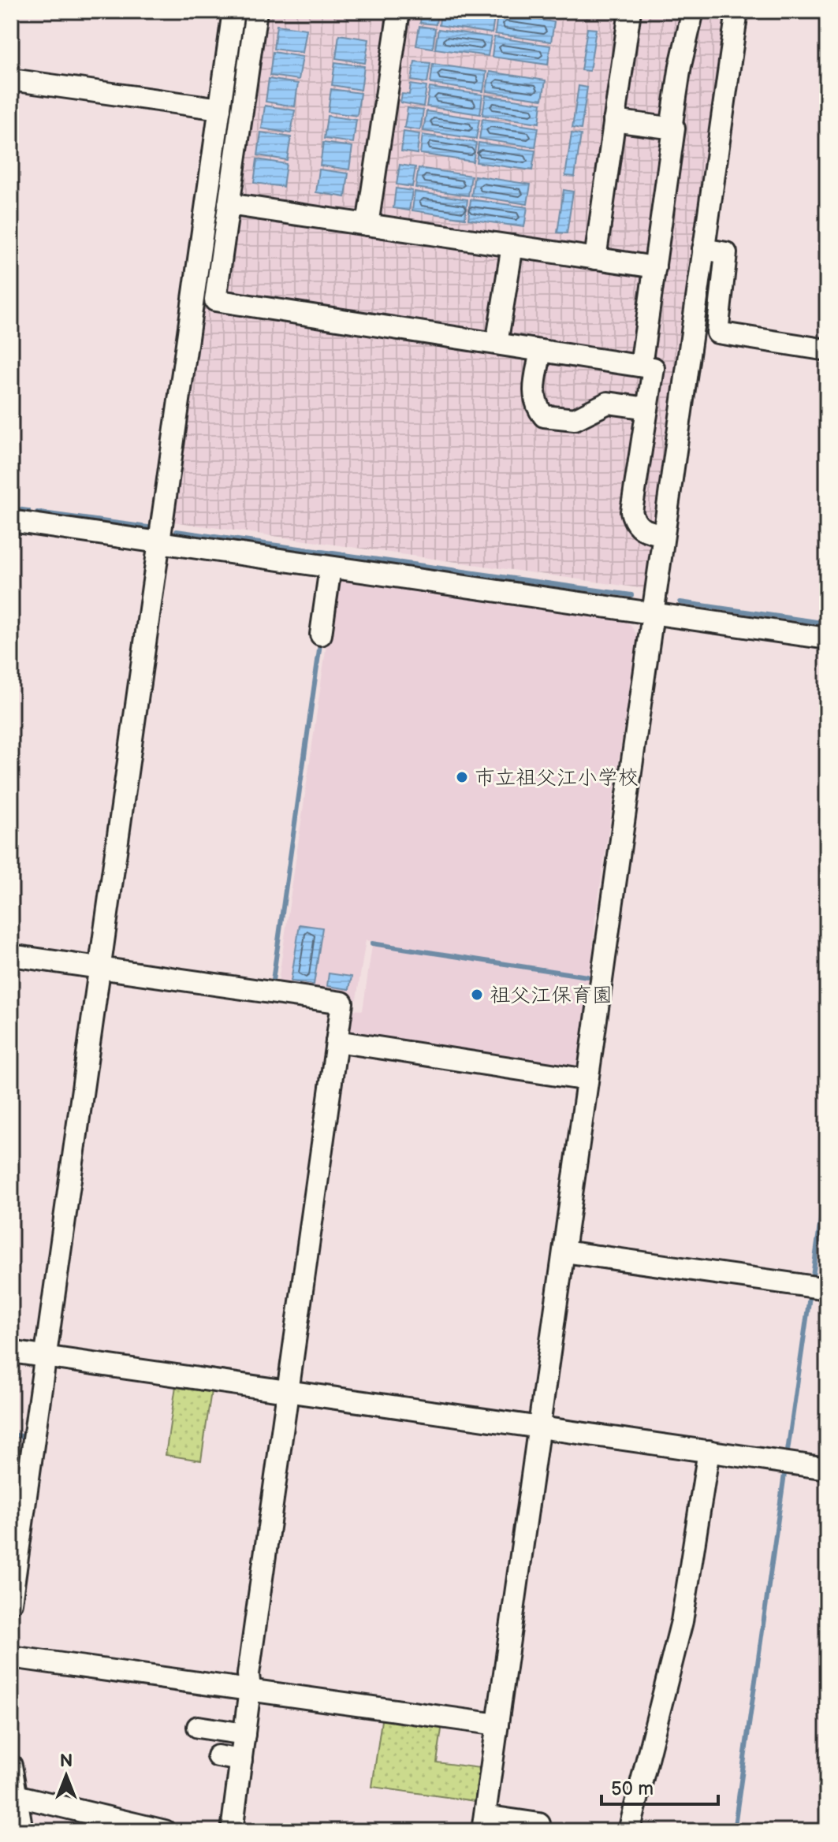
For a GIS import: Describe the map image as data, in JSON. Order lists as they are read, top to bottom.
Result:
{
  "places": ["市立祖父江小学校", "祖父江保育園"],
  "scale_bar": "50 m",
  "north": "top"
}
